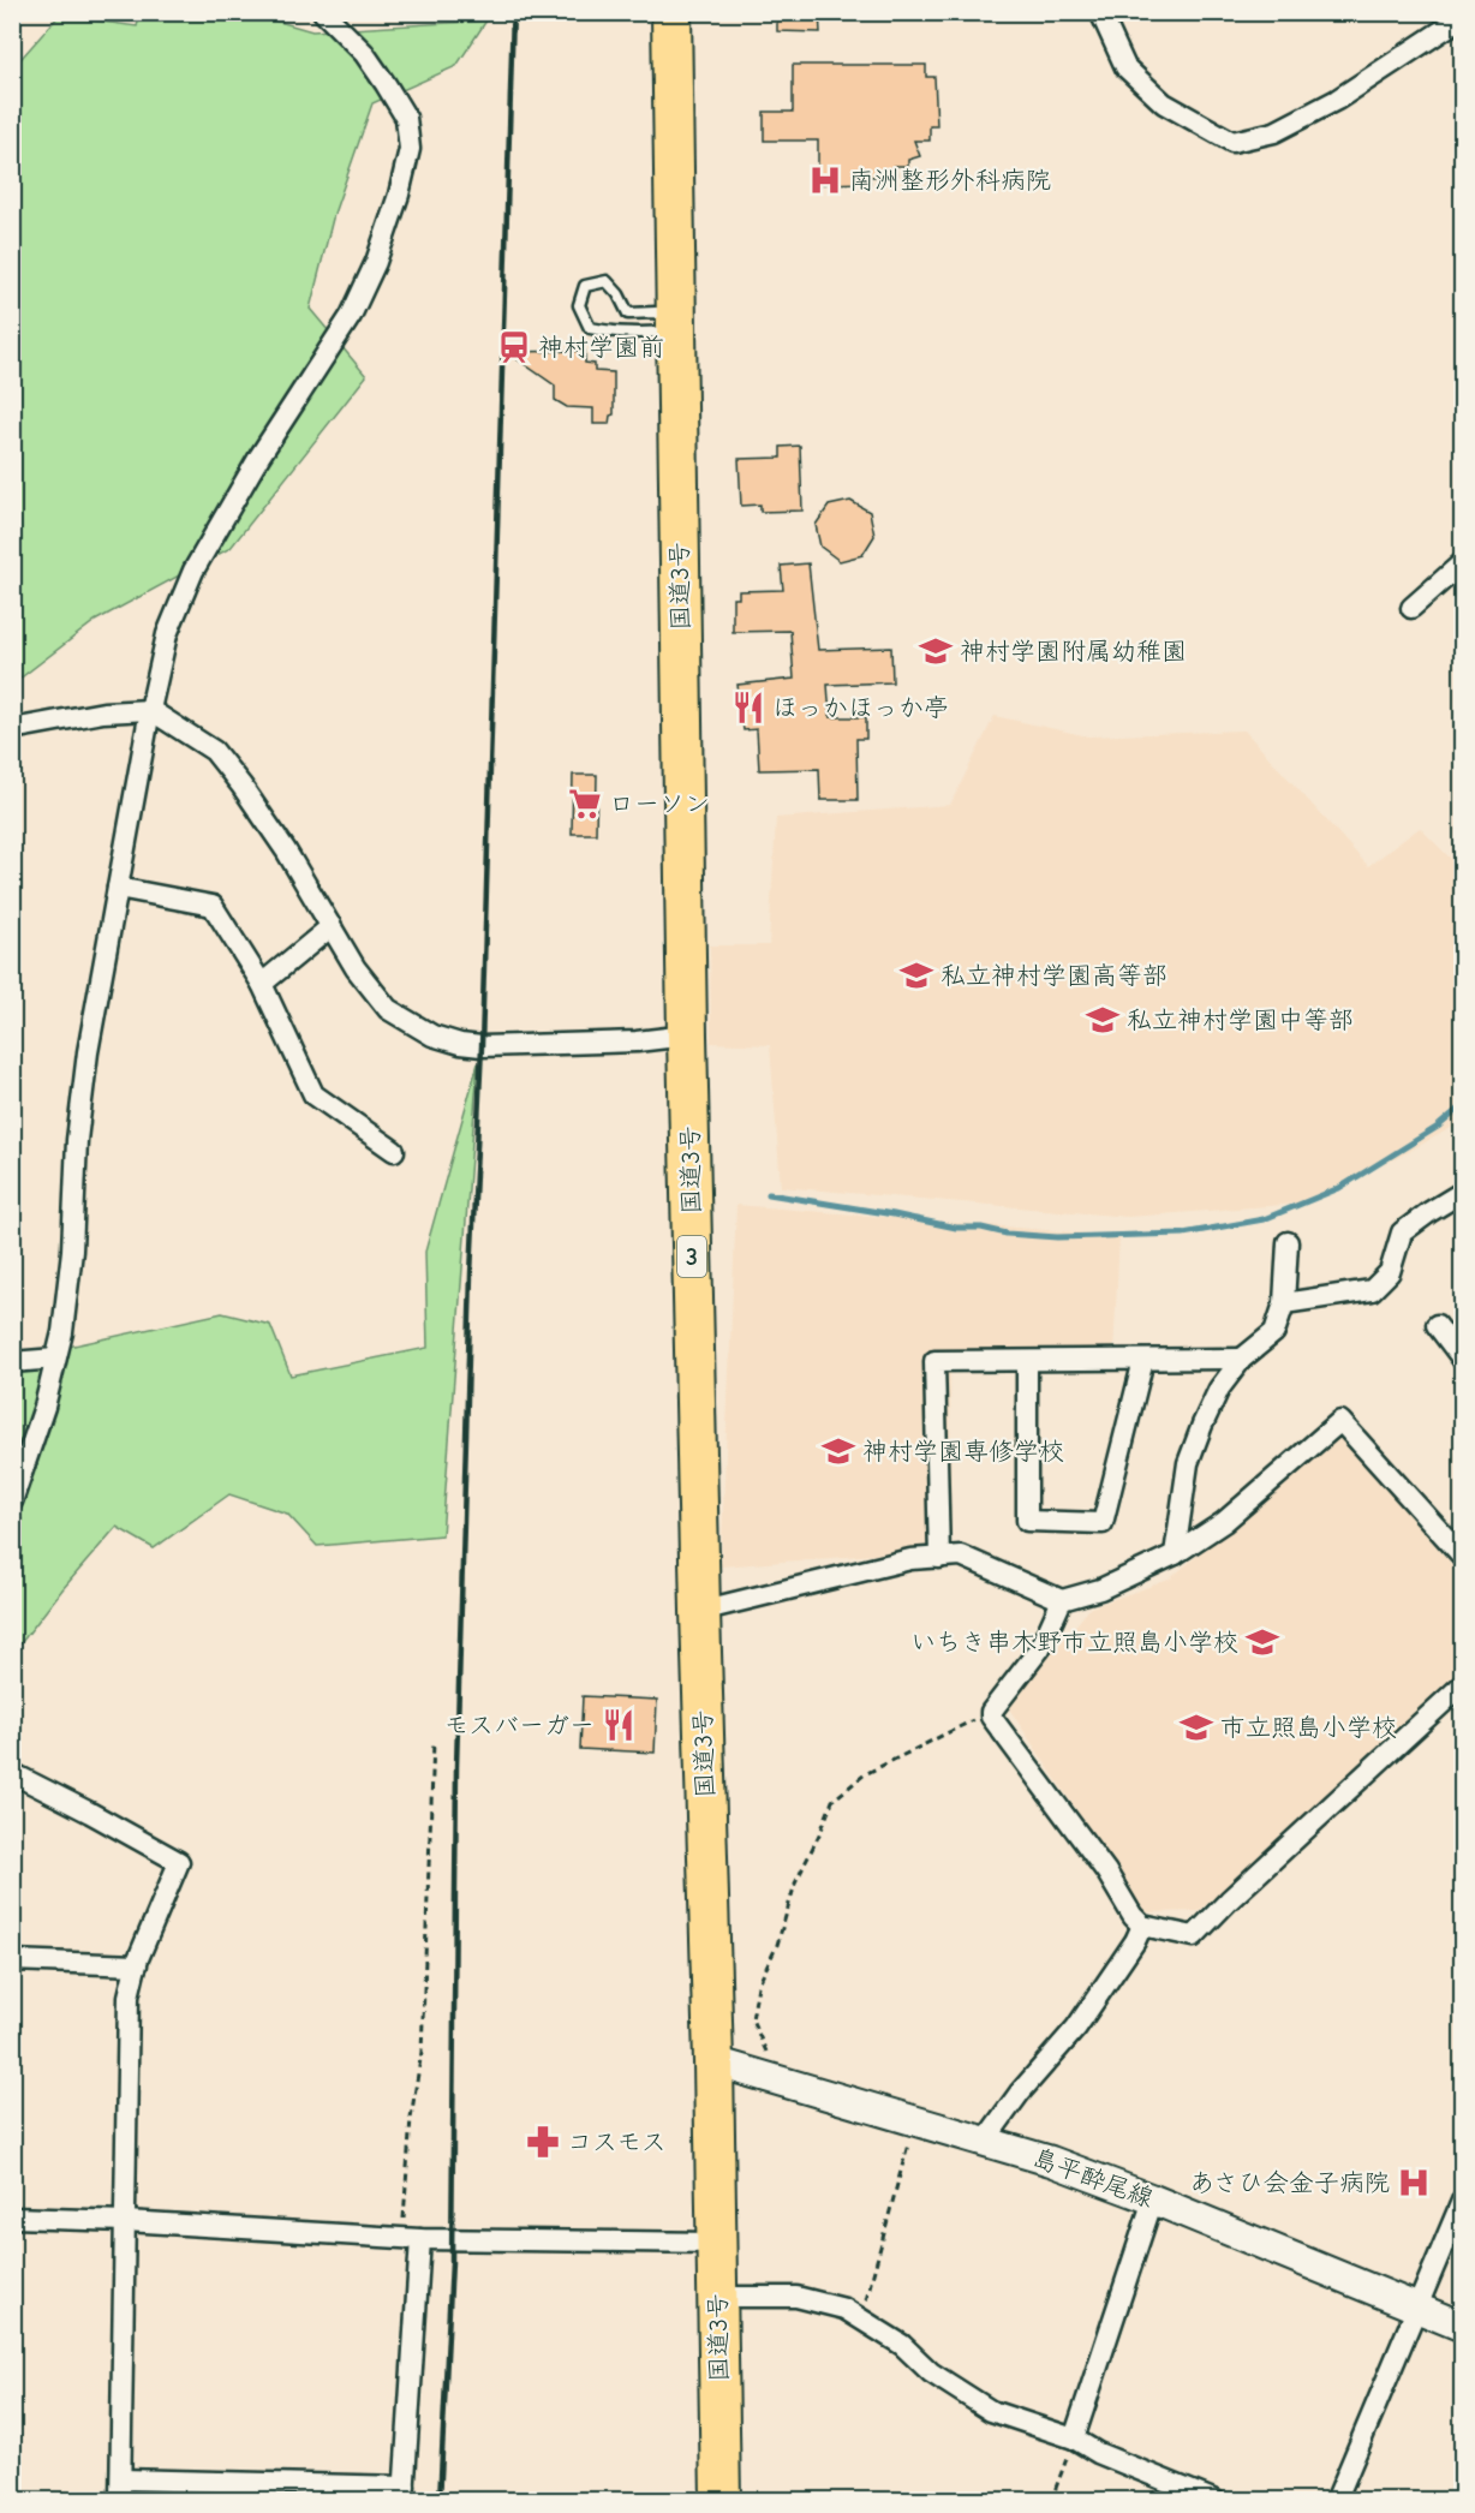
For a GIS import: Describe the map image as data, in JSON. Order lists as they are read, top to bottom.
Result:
{
  "streets": {
    "highway": ["国道3号", "3"],
    "main road": ["島平酔尾線"]
  },
  "crossings": [
    ["国道3号", "島平酔尾線"]
  ],
  "places": {
    "hospital": ["南洲整形外科病院", "あさひ会金子病院"],
    "station": ["神村学園前"],
    "school or university": [
      "神村学園附属幼稚園",
      "私立神村学園高等部",
      "私立神村学園中等部",
      "神村学園専修学校",
      "いちき串木野市立照島小学校",
      "市立照島小学校"
    ],
    "restaurant": ["ほっかほっか亭", "モスバーガー"],
    "supermarket": ["ローソン"],
    "pharmacy": ["コスモス"]
  }
}
